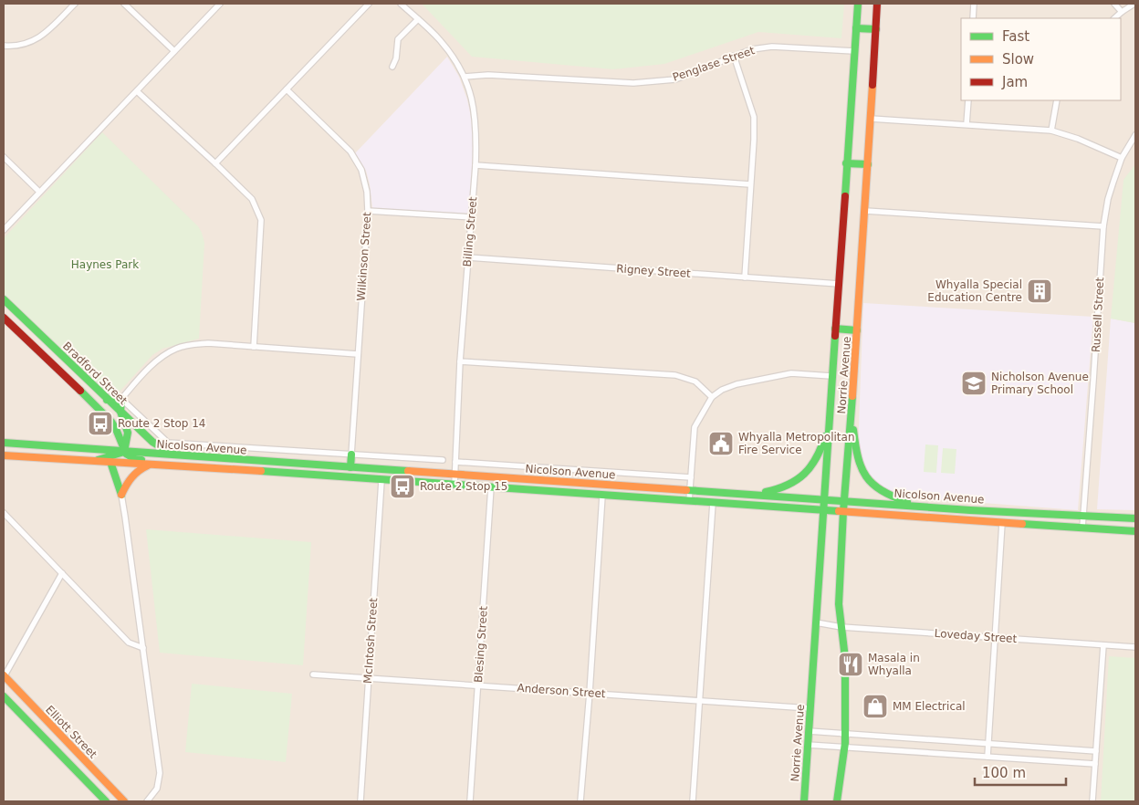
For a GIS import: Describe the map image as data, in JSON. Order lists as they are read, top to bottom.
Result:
{
  "streets": {
    "main road": [
      "Bradford Street",
      "Norrie Avenue",
      "Nicolson Avenue",
      "Elliott Street"
    ],
    "street": [
      "Penglase Street",
      "Billing Street",
      "Wilkinson Street",
      "Rigney Street",
      "Russell Street",
      "Loveday Street",
      "McIntosh Street",
      "Blesing Street",
      "Anderson Street"
    ]
  },
  "crossings": [
    ["Penglase Street", "Billing Street"],
    ["Penglase Street", "Norrie Avenue"],
    ["Billing Street", "Rigney Street"],
    ["Billing Street", "Nicolson Avenue"],
    ["Wilkinson Street", "Nicolson Avenue"],
    ["Rigney Street", "Norrie Avenue"],
    ["Russell Street", "Nicolson Avenue"],
    ["Bradford Street", "Nicolson Avenue"],
    ["Norrie Avenue", "Nicolson Avenue"],
    ["Norrie Avenue", "Loveday Street"],
    ["Norrie Avenue", "Anderson Street"],
    ["Nicolson Avenue", "McIntosh Street"],
    ["Nicolson Avenue", "Blesing Street"],
    ["McIntosh Street", "Anderson Street"],
    ["Blesing Street", "Anderson Street"]
  ],
  "parks": ["Haynes Park"],
  "places": {
    "building": ["Whyalla Special Education Centre"],
    "school or university": ["Nicholson Avenue Primary School"],
    "bus stop": ["Route 2 Stop 14", "Route 2 Stop 15"],
    "public building": ["Whyalla Metropolitan Fire Service"],
    "restaurant": ["Masala in Whyalla"],
    "shop": ["MM Electrical"]
  },
  "legend": ["Fast", "Slow", "Jam"],
  "scale_bar": "100 m"
}
